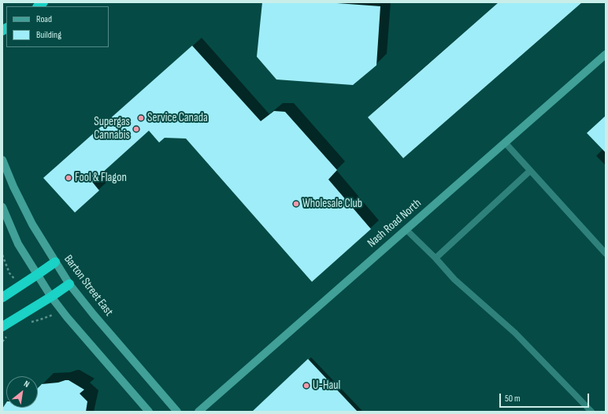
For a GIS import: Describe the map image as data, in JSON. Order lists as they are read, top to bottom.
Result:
{
  "streets": {
    "main road": ["Nash Road North", "Barton Street East"]
  },
  "places": [
    "Service Canada",
    "Supergas Cannabis",
    "Fool & Flagon",
    "Wholesale Club",
    "U-Haul"
  ],
  "legend": ["Road", "Building"],
  "scale_bar": "50 m",
  "north": "top right"
}
